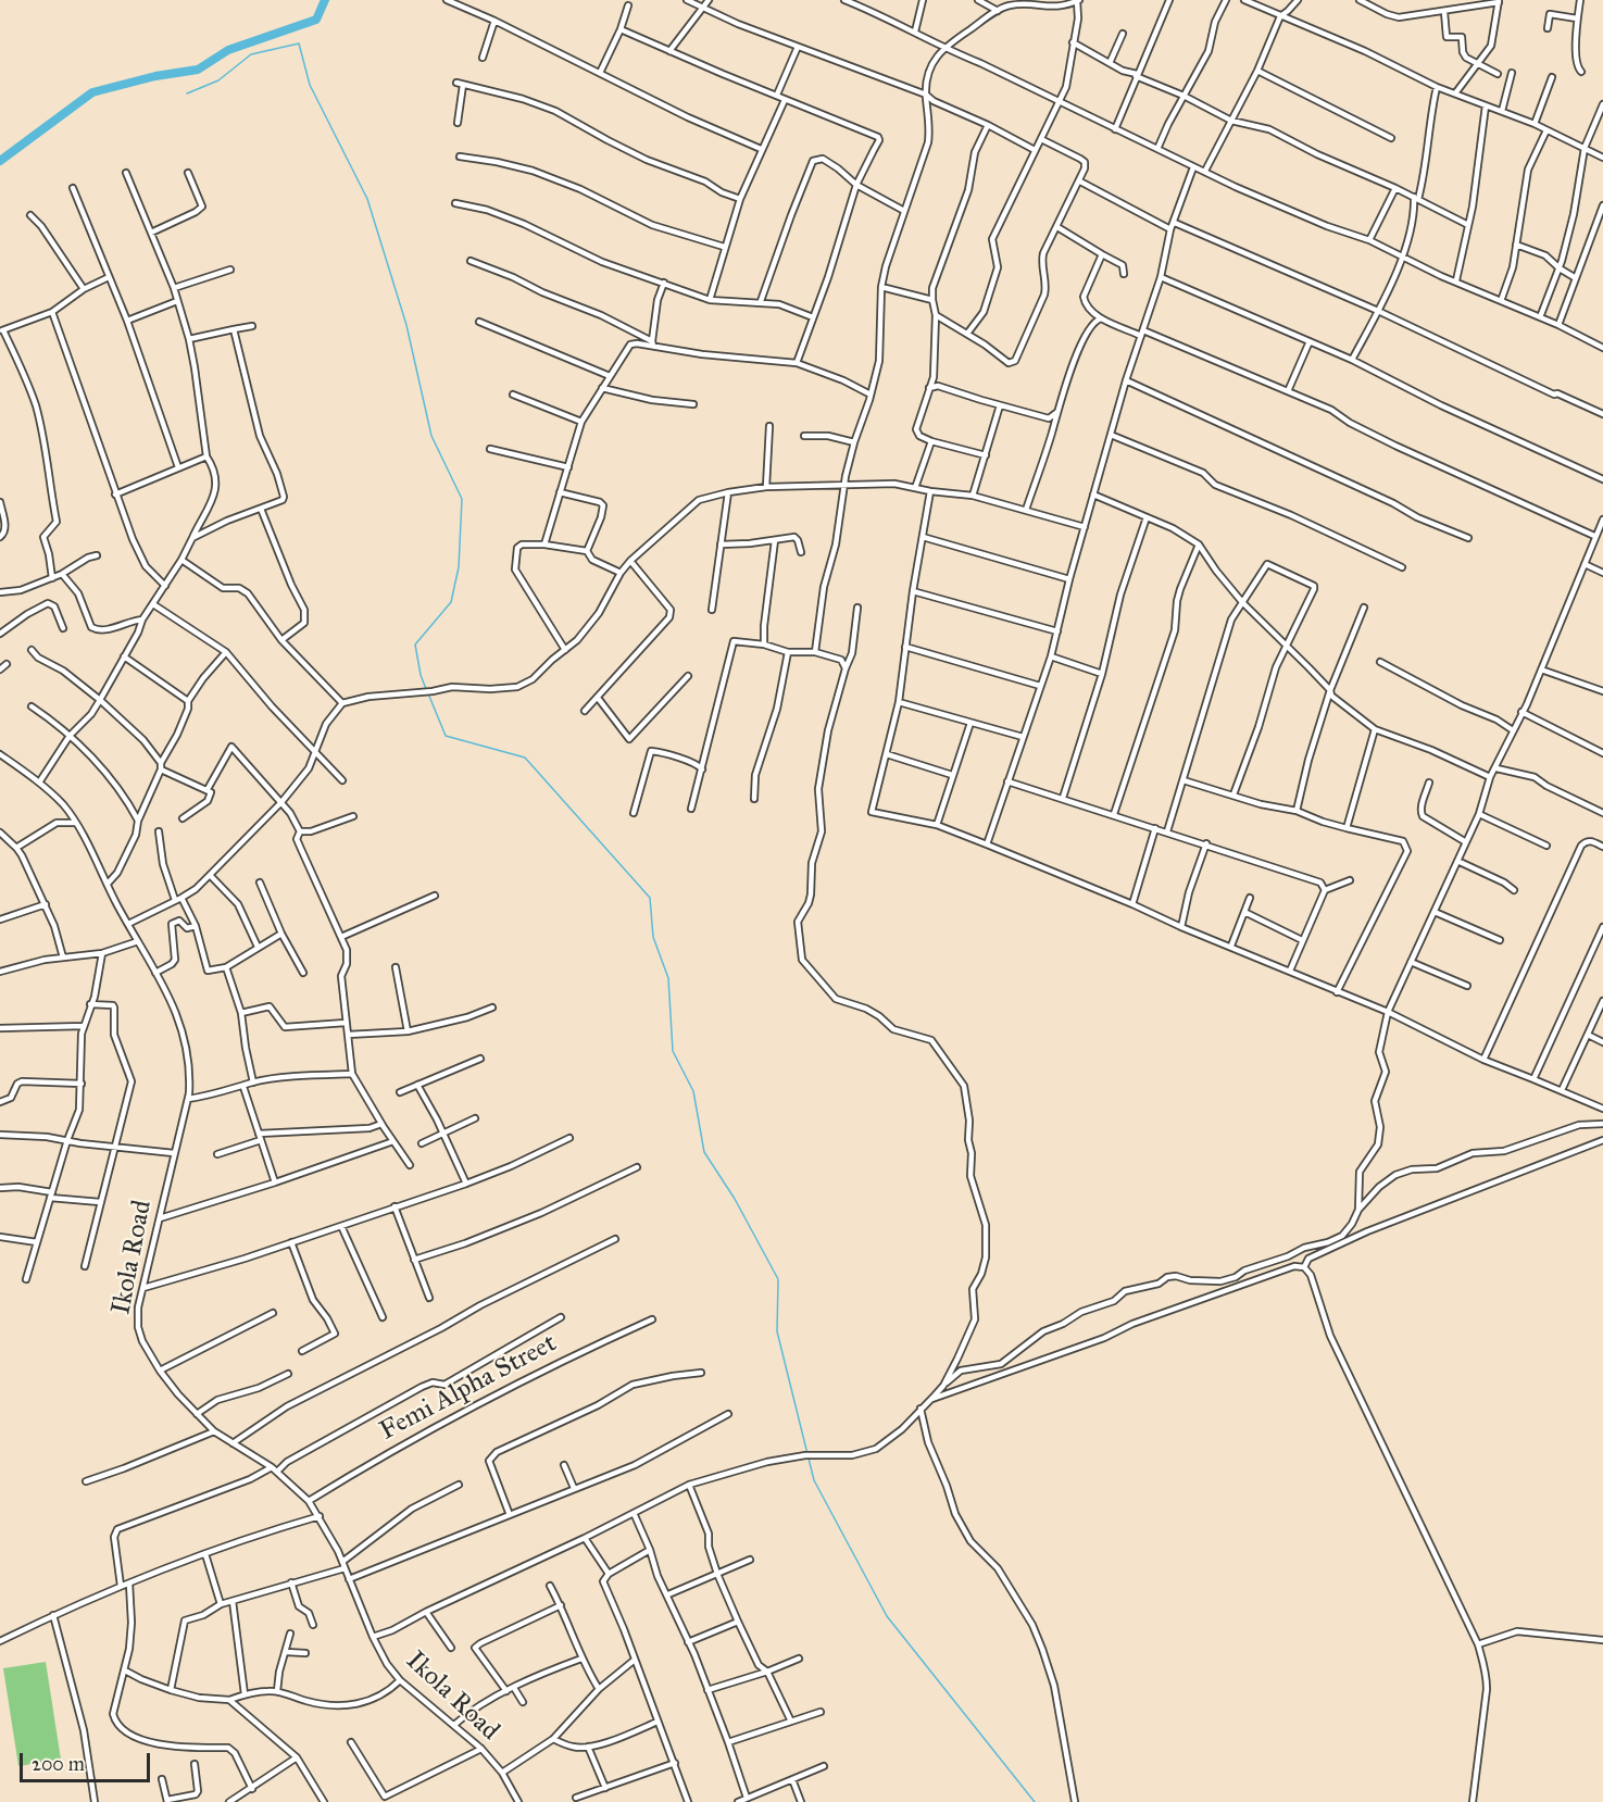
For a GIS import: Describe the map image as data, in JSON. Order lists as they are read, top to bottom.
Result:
{
  "streets": {
    "street": ["Ikola Road", "Femi Alpha Street"]
  },
  "crossings": [
    ["Ikola Road", "Femi Alpha Street"]
  ],
  "scale_bar": "200 m"
}
